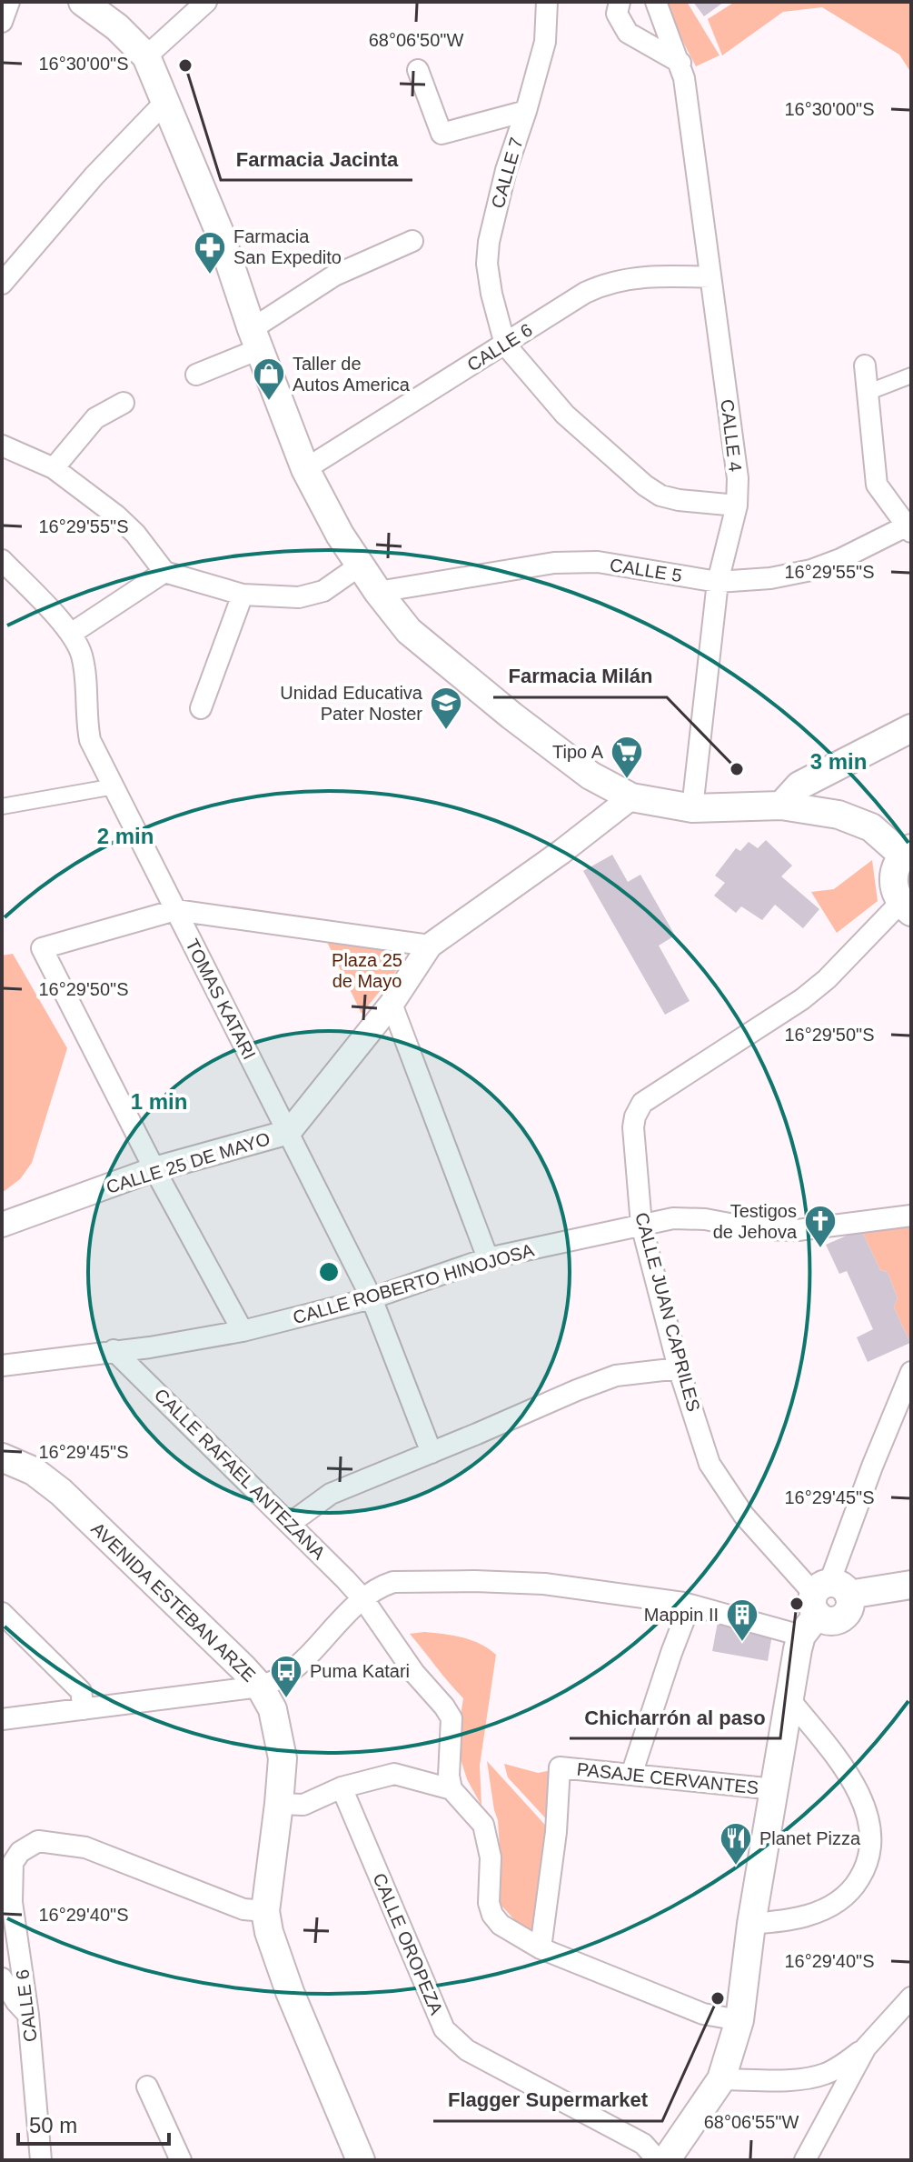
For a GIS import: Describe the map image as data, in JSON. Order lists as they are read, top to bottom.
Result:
{
  "streets": {
    "main road": ["AVENIDA ESTEBAN ARZE"],
    "street": [
      "CALLE 7",
      "CALLE 6",
      "CALLE 4",
      "CALLE 5",
      "TOMAS KATARI",
      "CALLE 25 DE MAYO",
      "CALLE ROBERTO HINOJOSA",
      "CALLE JUAN CAPRILES",
      "CALLE RAFAEL ANTEZANA",
      "PASAJE CERVANTES",
      "CALLE OROPEZA"
    ]
  },
  "crossings": [
    ["CALLE 7", "CALLE 6"],
    ["CALLE 6", "CALLE 4"],
    ["CALLE 6", "AVENIDA ESTEBAN ARZE"],
    ["CALLE 4", "CALLE 5"],
    ["TOMAS KATARI", "CALLE 25 DE MAYO"],
    ["TOMAS KATARI", "CALLE ROBERTO HINOJOSA"],
    ["CALLE ROBERTO HINOJOSA", "CALLE JUAN CAPRILES"],
    ["CALLE ROBERTO HINOJOSA", "CALLE RAFAEL ANTEZANA"]
  ],
  "parks": ["Plaza 25 de Mayo"],
  "places": {
    "other": [
      "Farmacia Jacinta",
      "Farmacia Milán",
      "Chicharrón al paso",
      "Flagger Supermarket"
    ],
    "pharmacy": ["Farmacia San Expedito"],
    "shop": ["Taller de Autos America"],
    "school or university": ["Unidad Educativa Pater Noster"],
    "supermarket": ["Tipo A"],
    "church": ["Testigos de Jehova"],
    "building": ["Mappin II"],
    "bus stop": ["Puma Katari"],
    "restaurant": ["Planet Pizza"]
  },
  "scale_bar": "50 m",
  "coordinates": [
    "68°06'50\"W",
    "16°30'00\"S",
    "16°29'55\"S",
    "16°29'50\"S",
    "16°29'45\"S",
    "16°29'40\"S",
    "68°06'55\"W"
  ],
  "rings": ["3 min", "2 min", "1 min"]
}
